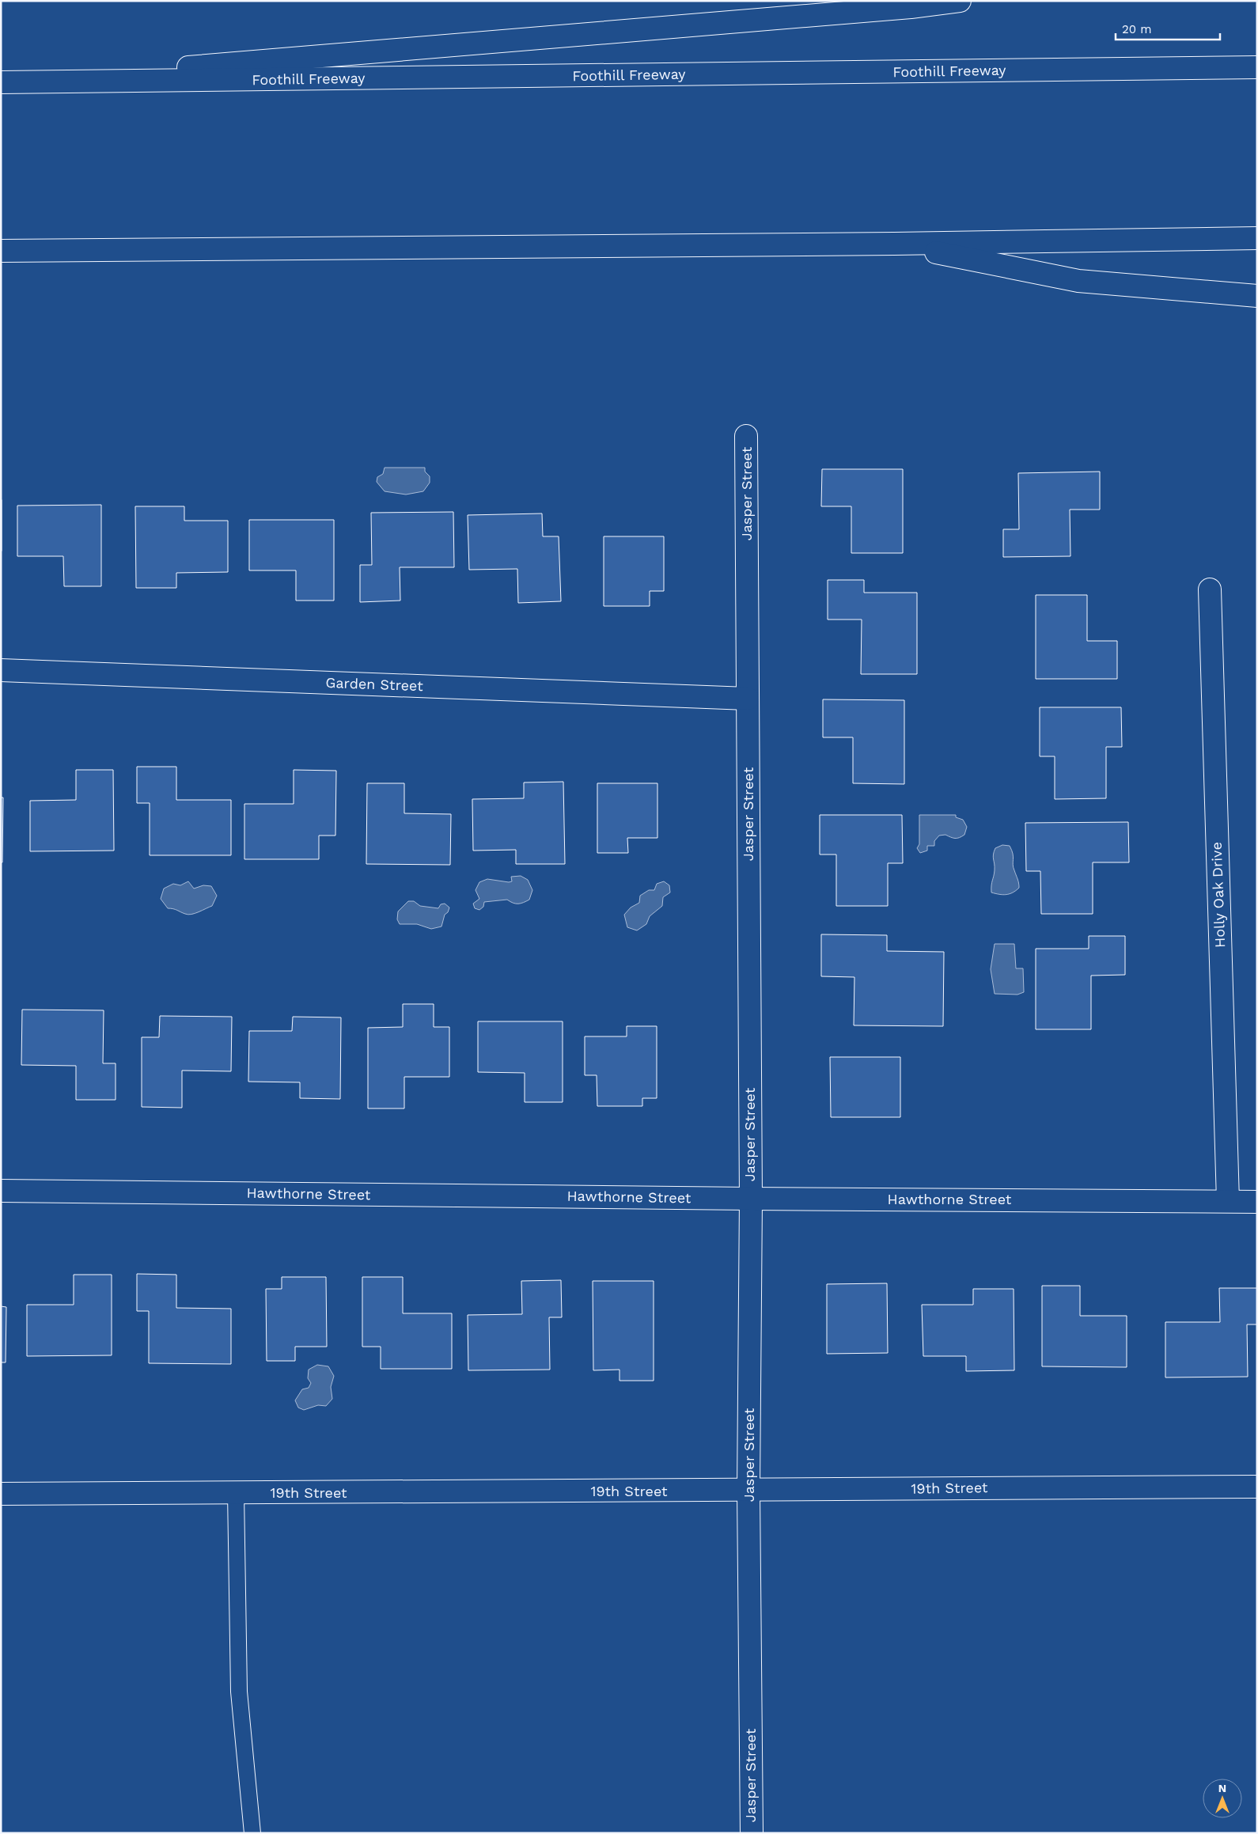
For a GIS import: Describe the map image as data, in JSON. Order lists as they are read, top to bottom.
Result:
{
  "streets": {
    "main road": [
      "Foothill Freeway",
      "Jasper Street",
      "Garden Street",
      "Holly Oak Drive",
      "Hawthorne Street",
      "19th Street"
    ]
  },
  "crossings": [
    ["Jasper Street", "Garden Street"],
    ["Jasper Street", "Hawthorne Street"],
    ["Jasper Street", "19th Street"],
    ["Holly Oak Drive", "Hawthorne Street"]
  ],
  "scale_bar": "20 m",
  "north": "top"
}
